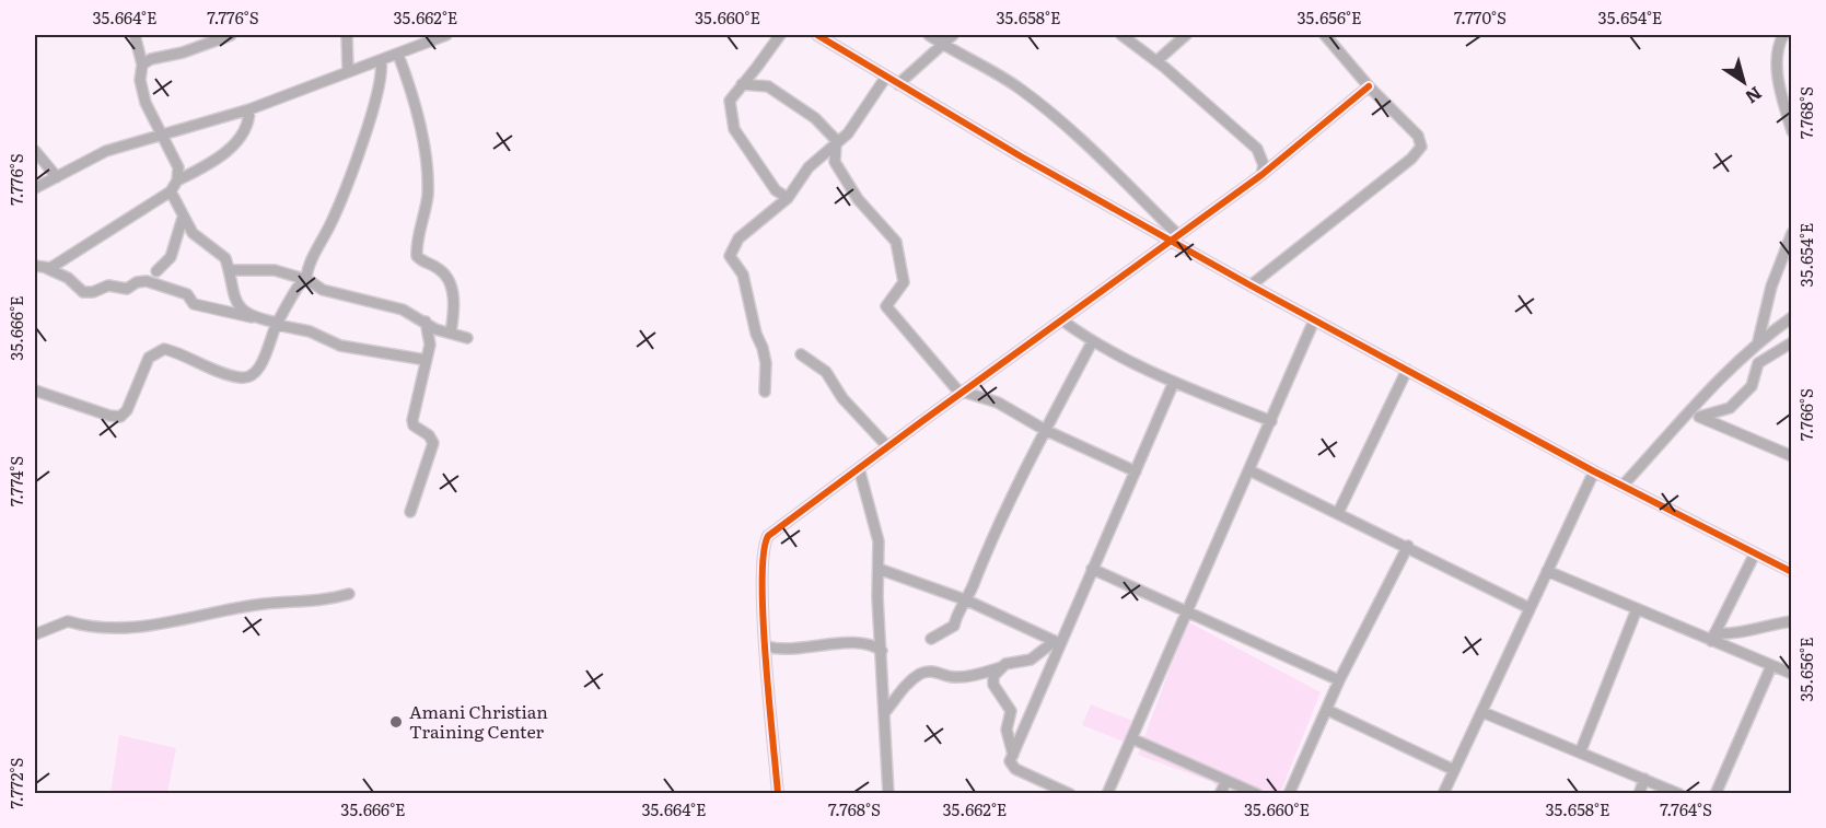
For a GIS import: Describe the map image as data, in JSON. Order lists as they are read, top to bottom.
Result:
{
  "places": ["Amani Christian Training Center"],
  "north": "bottom right",
  "coordinates": [
    "35.664°E",
    "7.776°S",
    "35.662°E",
    "35.660°E",
    "35.658°E",
    "35.656°E",
    "7.770°S",
    "35.654°E",
    "7.768°S",
    "35.666°E",
    "7.766°S",
    "7.774°S",
    "7.772°S",
    "7.764°S"
  ]
}
